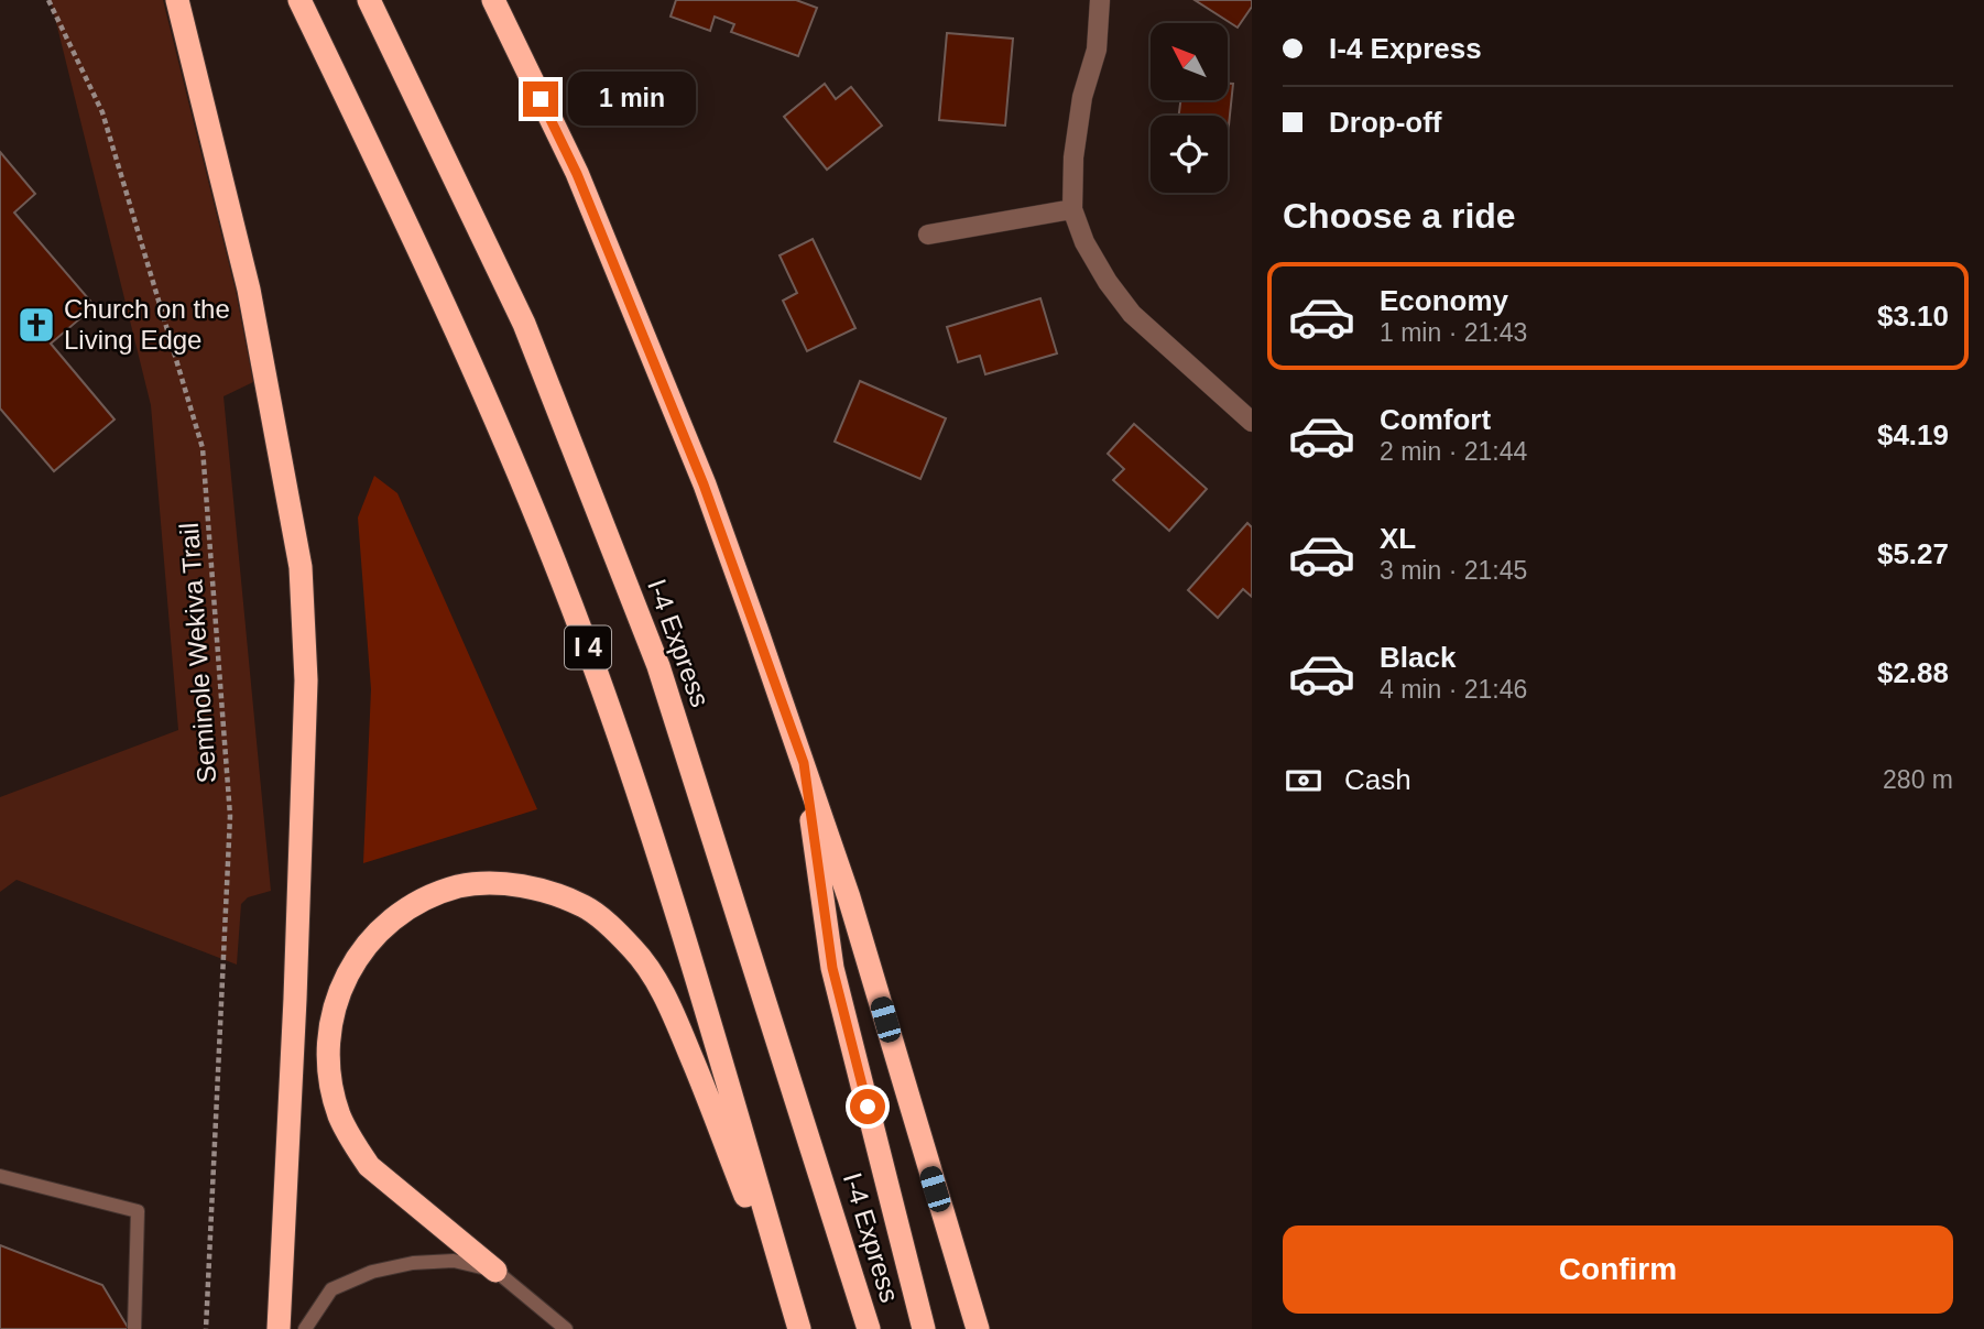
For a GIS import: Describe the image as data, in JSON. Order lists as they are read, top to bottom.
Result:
{
  "streets": {
    "highway": ["I-4 Express", "I 4"],
    "path": ["Seminole Wekiva Trail"]
  },
  "places": {
    "church": ["Church on the Living Edge"]
  },
  "north": "top left",
  "page": {
    "banner": ["I-4 Express", "Drop-off"],
    "bubble": "1 min",
    "heading": "Choose a ride",
    "list": [
      {
        "name": "Economy",
        "note": "1 min · 21:43",
        "value": "$3.10"
      },
      {
        "name": "Comfort",
        "note": "2 min · 21:44",
        "value": "$4.19"
      },
      {
        "name": "XL",
        "note": "3 min · 21:45",
        "value": "$5.27"
      },
      {
        "name": "Black",
        "note": "4 min · 21:46",
        "value": "$2.88"
      }
    ],
    "pay": ["Cash", "280 m"],
    "buttons": "Confirm"
  }
}
